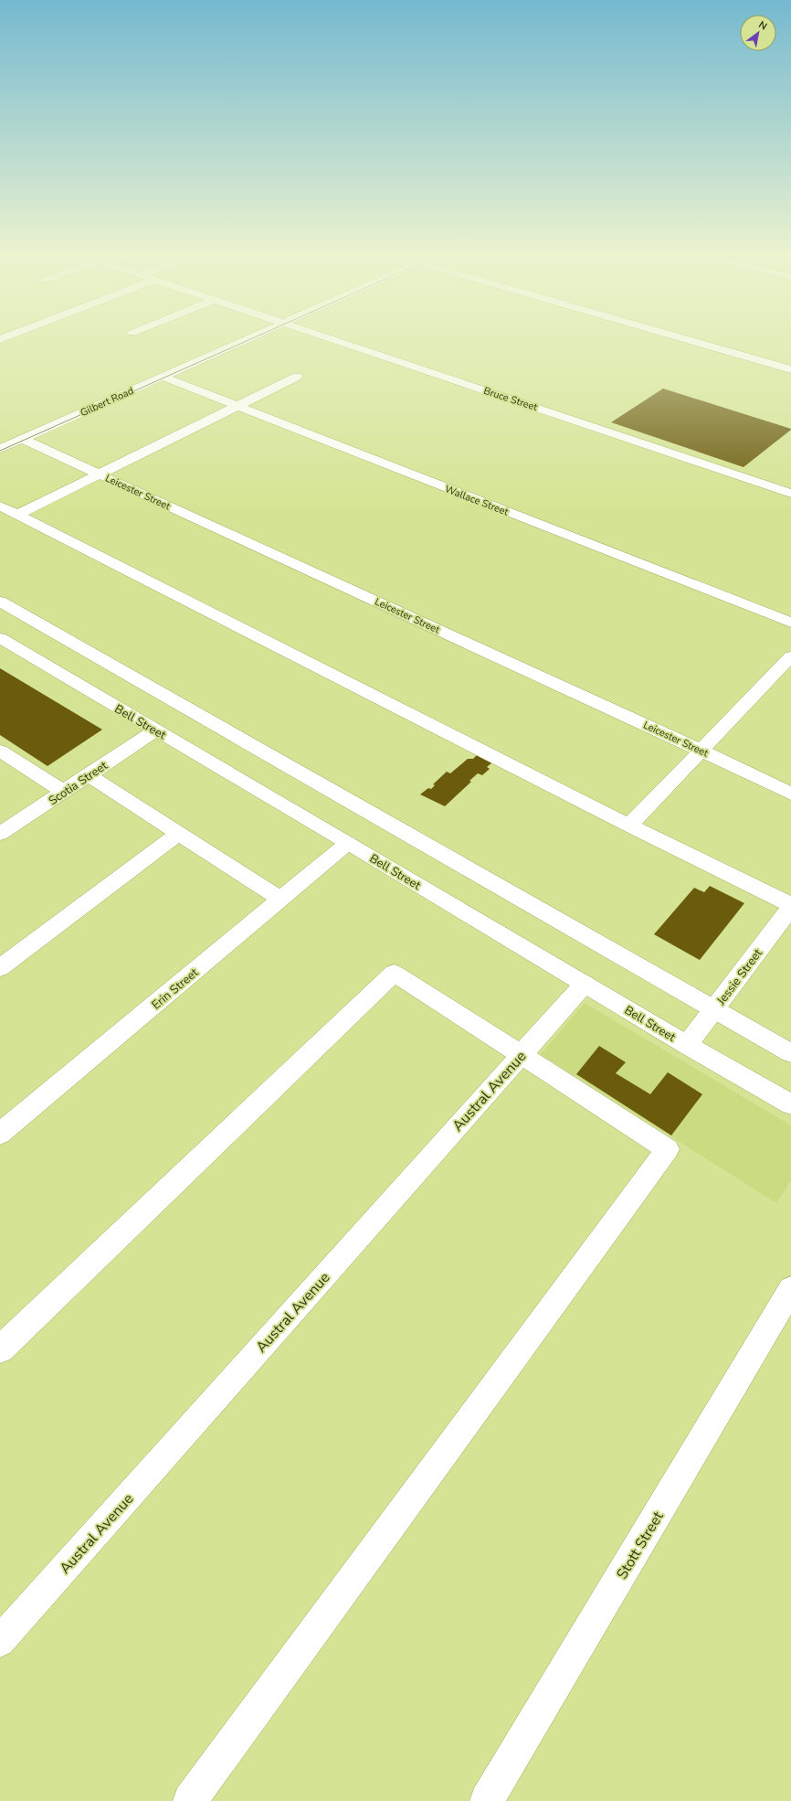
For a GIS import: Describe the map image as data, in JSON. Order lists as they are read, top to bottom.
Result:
{
  "streets": {
    "main road": [
      "Bruce Street",
      "Gilbert Road",
      "Leicester Street",
      "Wallace Street",
      "Bell Street",
      "Scotia Street",
      "Jessie Street",
      "Erin Street",
      "Austral Avenue",
      "Stott Street"
    ]
  },
  "crossings": [
    ["Gilbert Road", "Leicester Street"],
    ["Gilbert Road", "Wallace Street"],
    ["Bell Street", "Scotia Street"],
    ["Bell Street", "Jessie Street"],
    ["Bell Street", "Erin Street"],
    ["Bell Street", "Austral Avenue"]
  ],
  "north": "top right"
}
